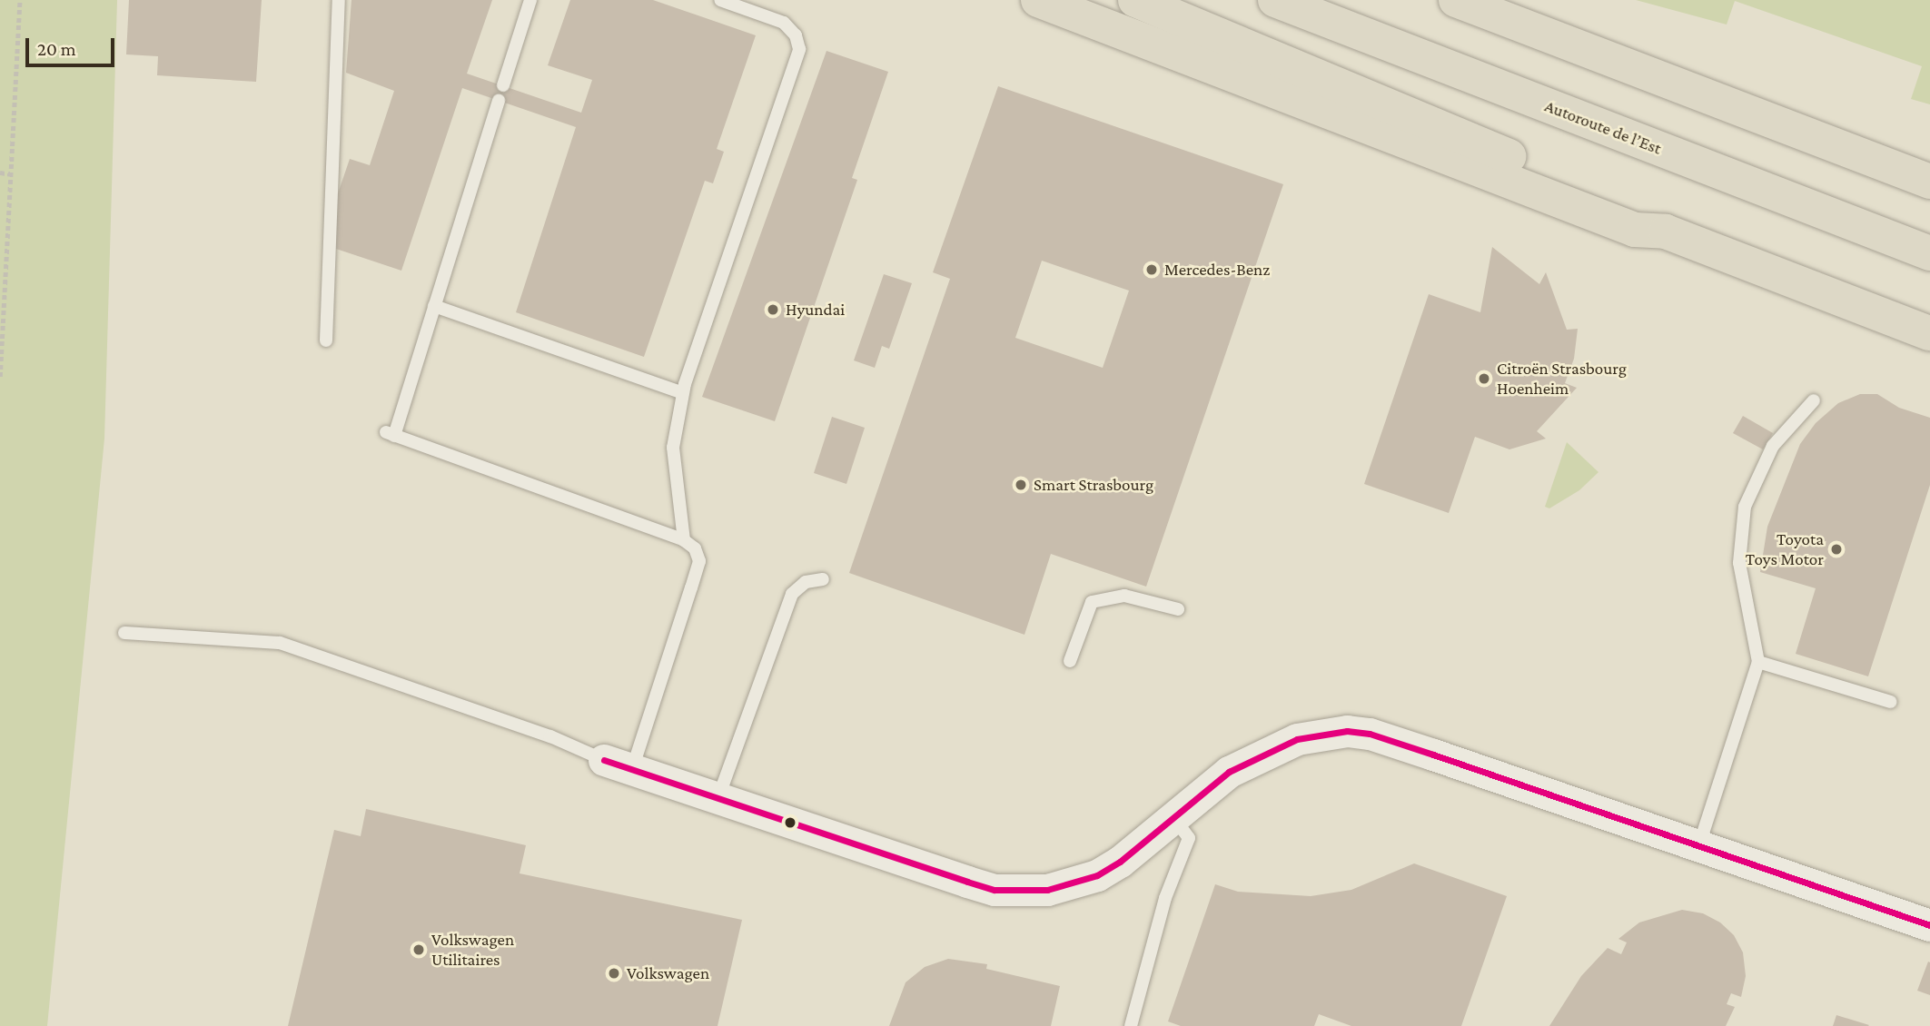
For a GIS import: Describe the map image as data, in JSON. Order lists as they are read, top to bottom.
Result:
{
  "streets": {
    "highway": ["Autoroute de l’Est"]
  },
  "places": [
    "Mercedes-Benz",
    "Hyundai",
    "Citroën Strasbourg Hoenheim",
    "Smart Strasbourg",
    "Toyota Toys Motor",
    "Volkswagen Utilitaires",
    "Volkswagen"
  ],
  "scale_bar": "20 m"
}
